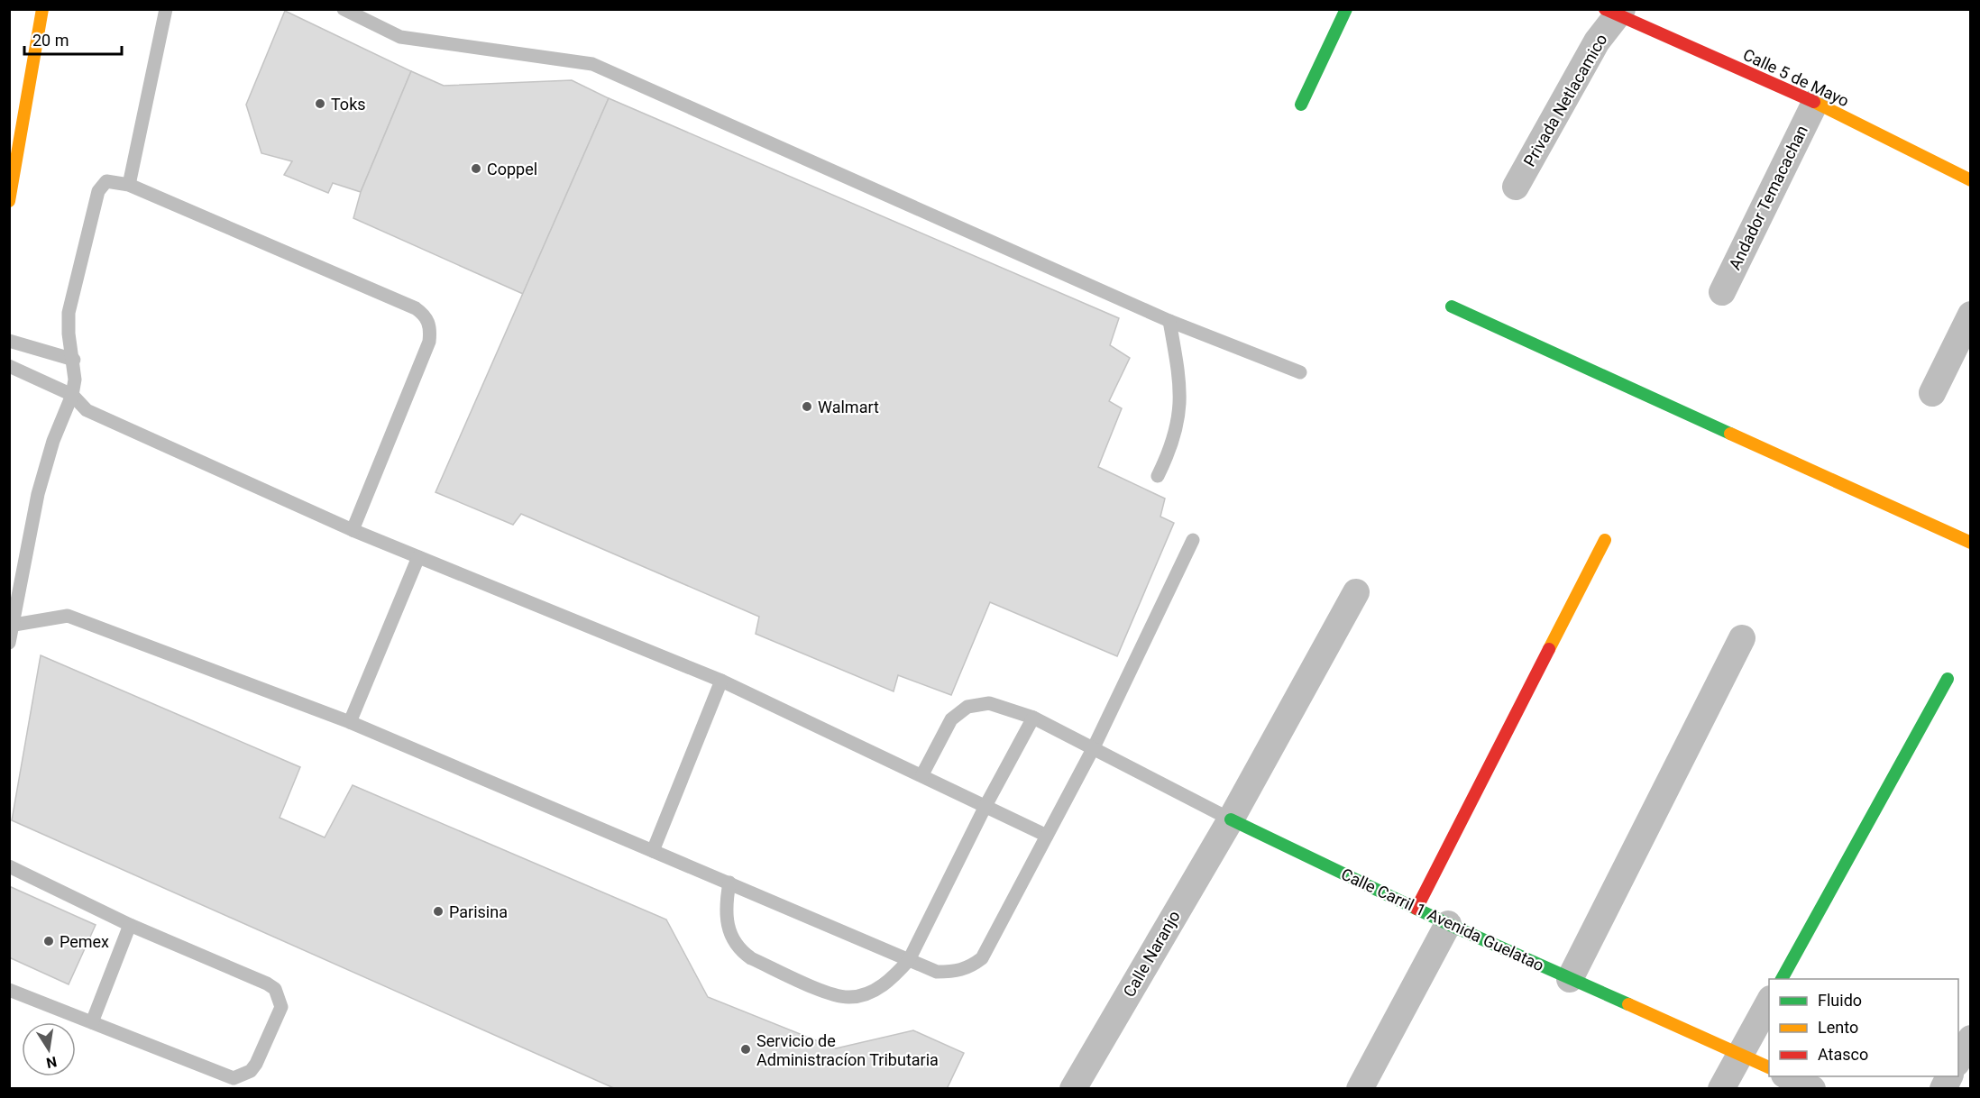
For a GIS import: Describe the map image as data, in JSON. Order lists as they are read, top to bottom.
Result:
{
  "streets": {
    "main road": ["Calle 5 de Mayo", "Calle Carril 1 Avenida Guelatao"],
    "street": ["Privada Netlacamico", "Andador Temacachan", "Calle Naranjo"]
  },
  "crossings": [
    ["Calle 5 de Mayo", "Privada Netlacamico"],
    ["Calle 5 de Mayo", "Andador Temacachan"],
    ["Calle Carril 1 Avenida Guelatao", "Calle Naranjo"]
  ],
  "places": [
    "Toks",
    "Coppel",
    "Walmart",
    "Parisina",
    "Pemex",
    "Servicio de Administracíon Tributaria"
  ],
  "legend": ["Fluido", "Lento", "Atasco"],
  "scale_bar": "20 m",
  "north": "bottom"
}
